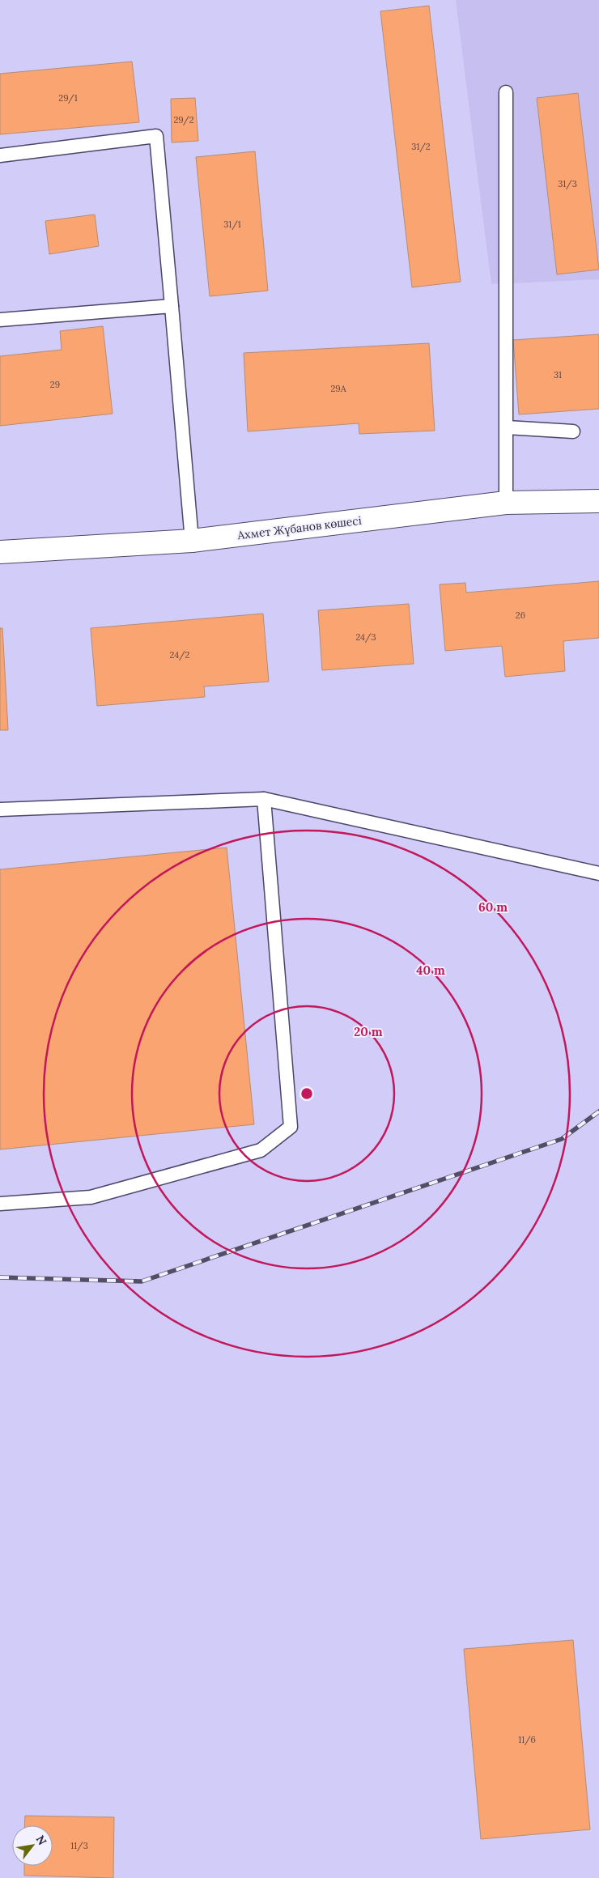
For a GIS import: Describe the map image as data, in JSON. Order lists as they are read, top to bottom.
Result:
{
  "streets": {
    "street": ["Ахмет Жұбанов көшесі"]
  },
  "house_numbers": [
    "29/1",
    "29/2",
    "31/2",
    "31/3",
    "31/1",
    "31",
    "29",
    "29А",
    "26",
    "24/3",
    "24/2",
    "11/6",
    "11/3"
  ],
  "north": "top right",
  "rings": ["60 m", "40 m", "20 m"]
}
